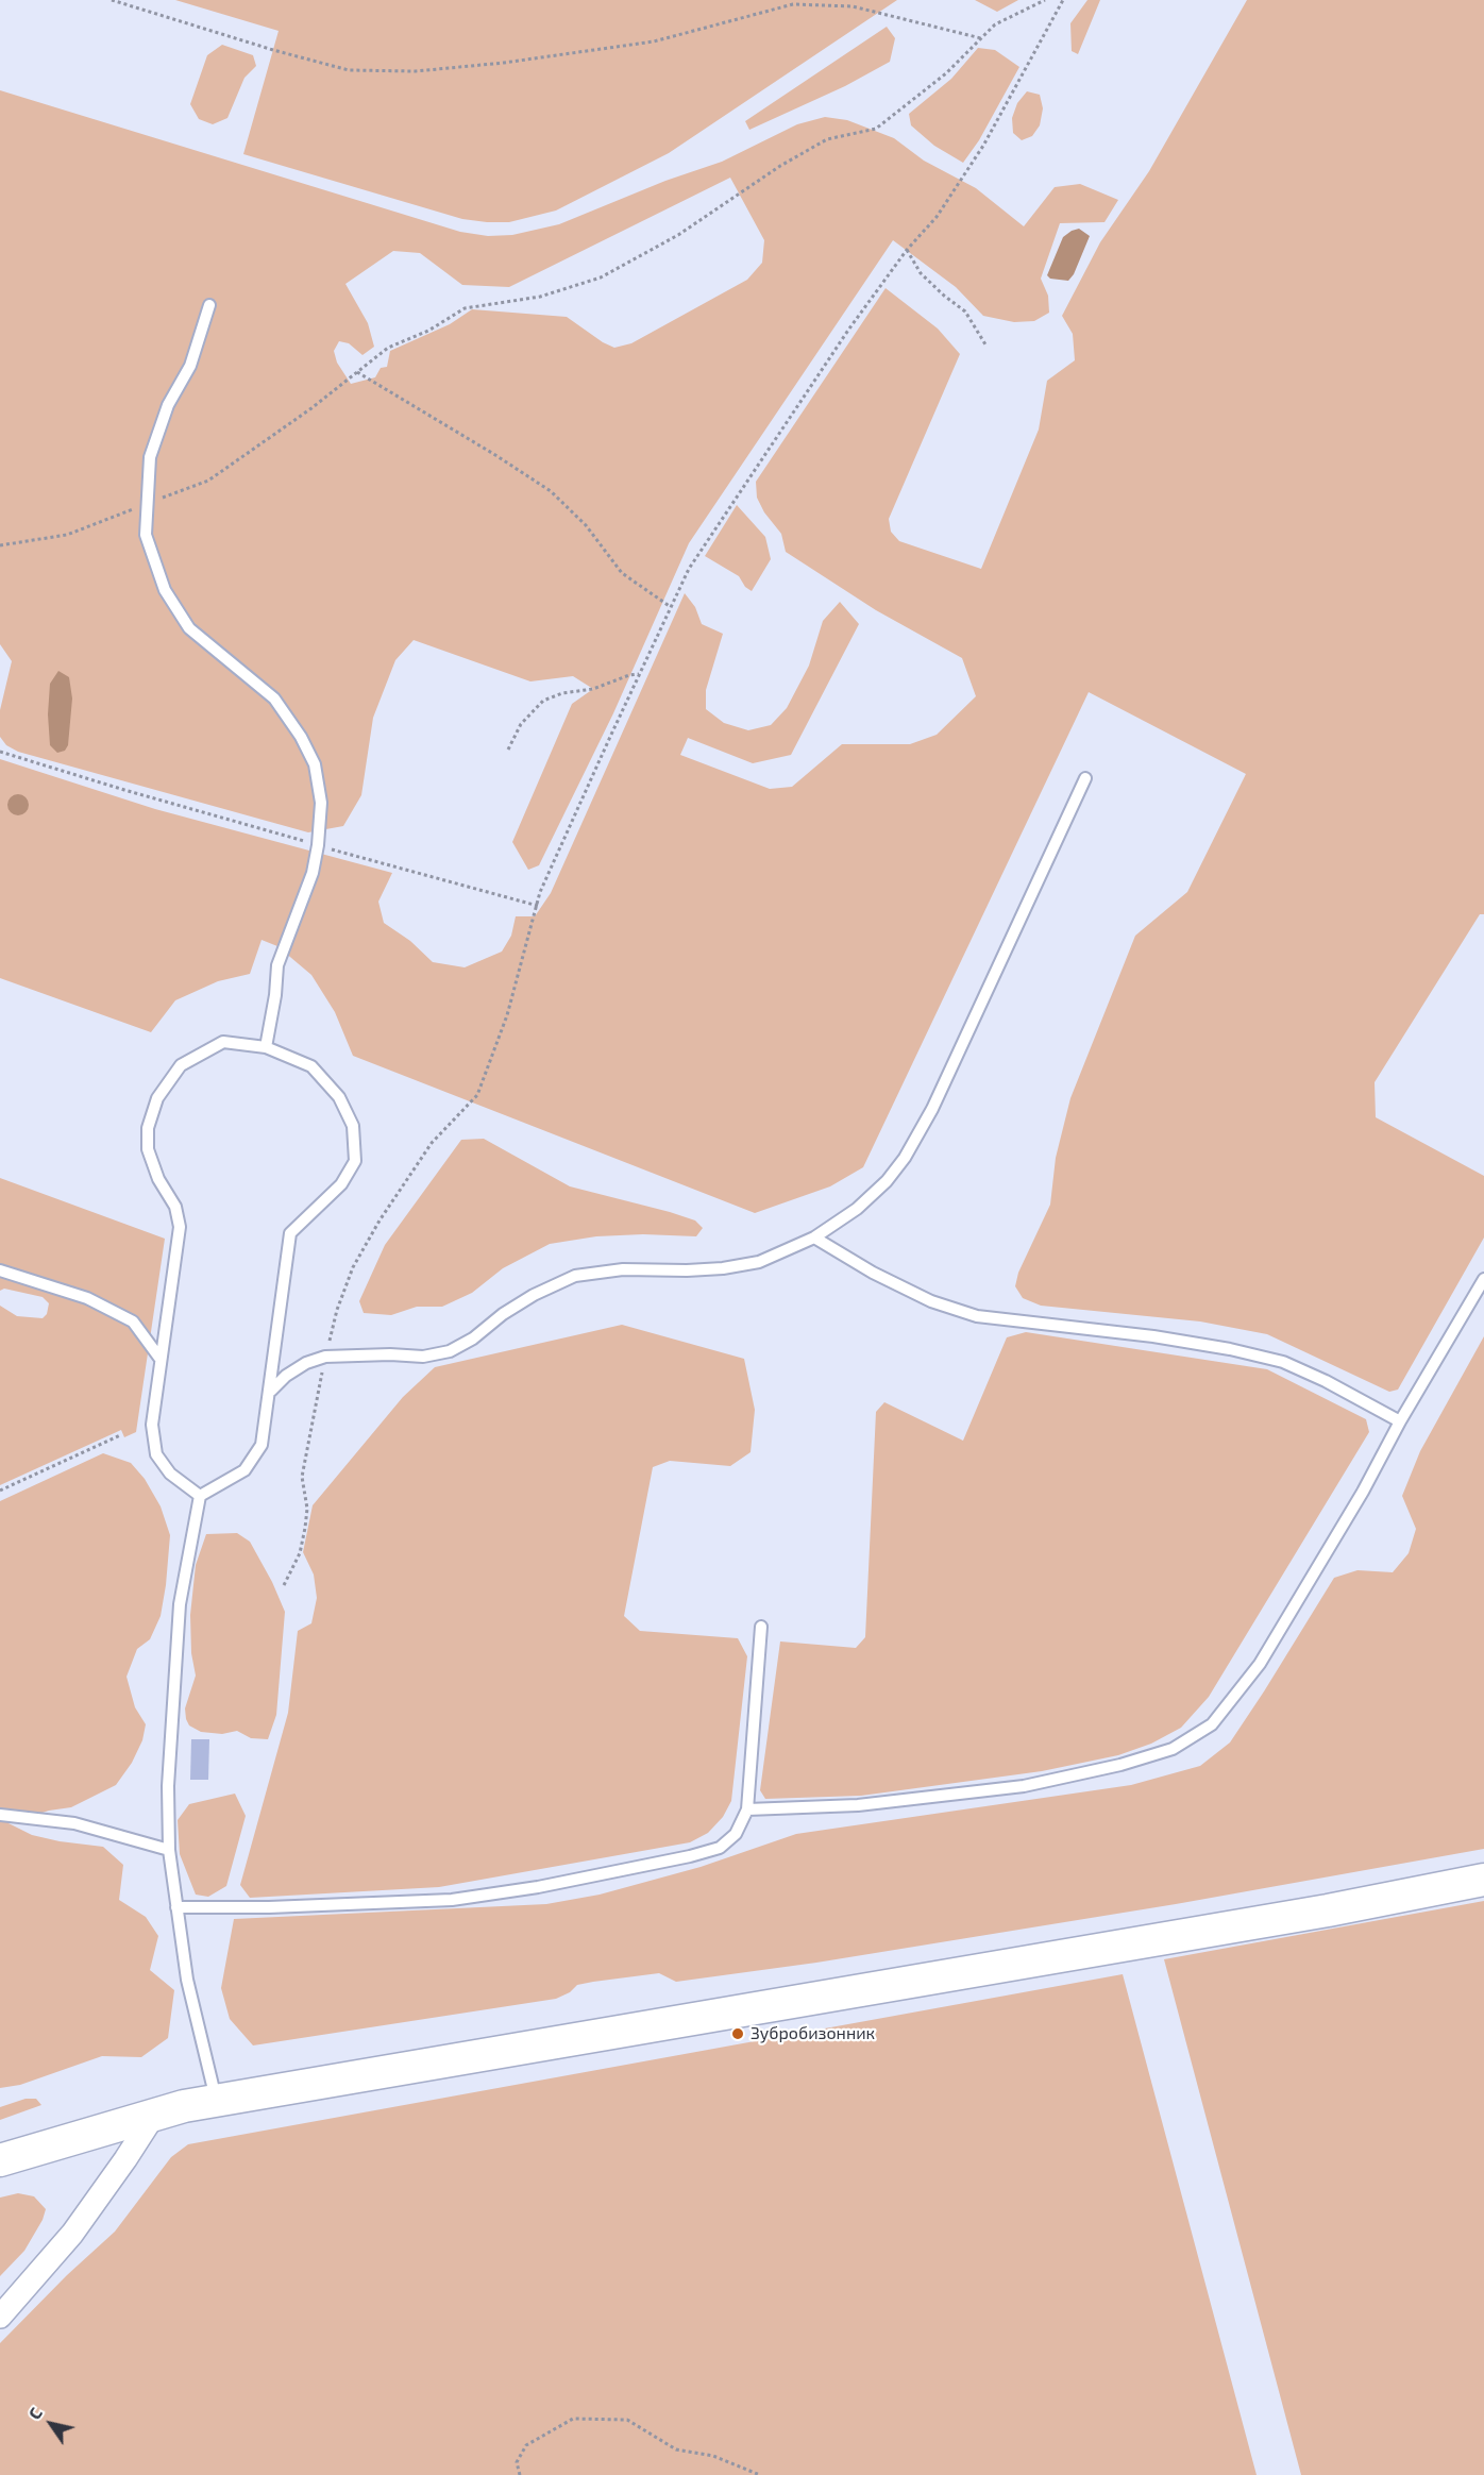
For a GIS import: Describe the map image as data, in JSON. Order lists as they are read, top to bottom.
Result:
{
  "places": ["Зубробизонник"],
  "north": "top left"
}
